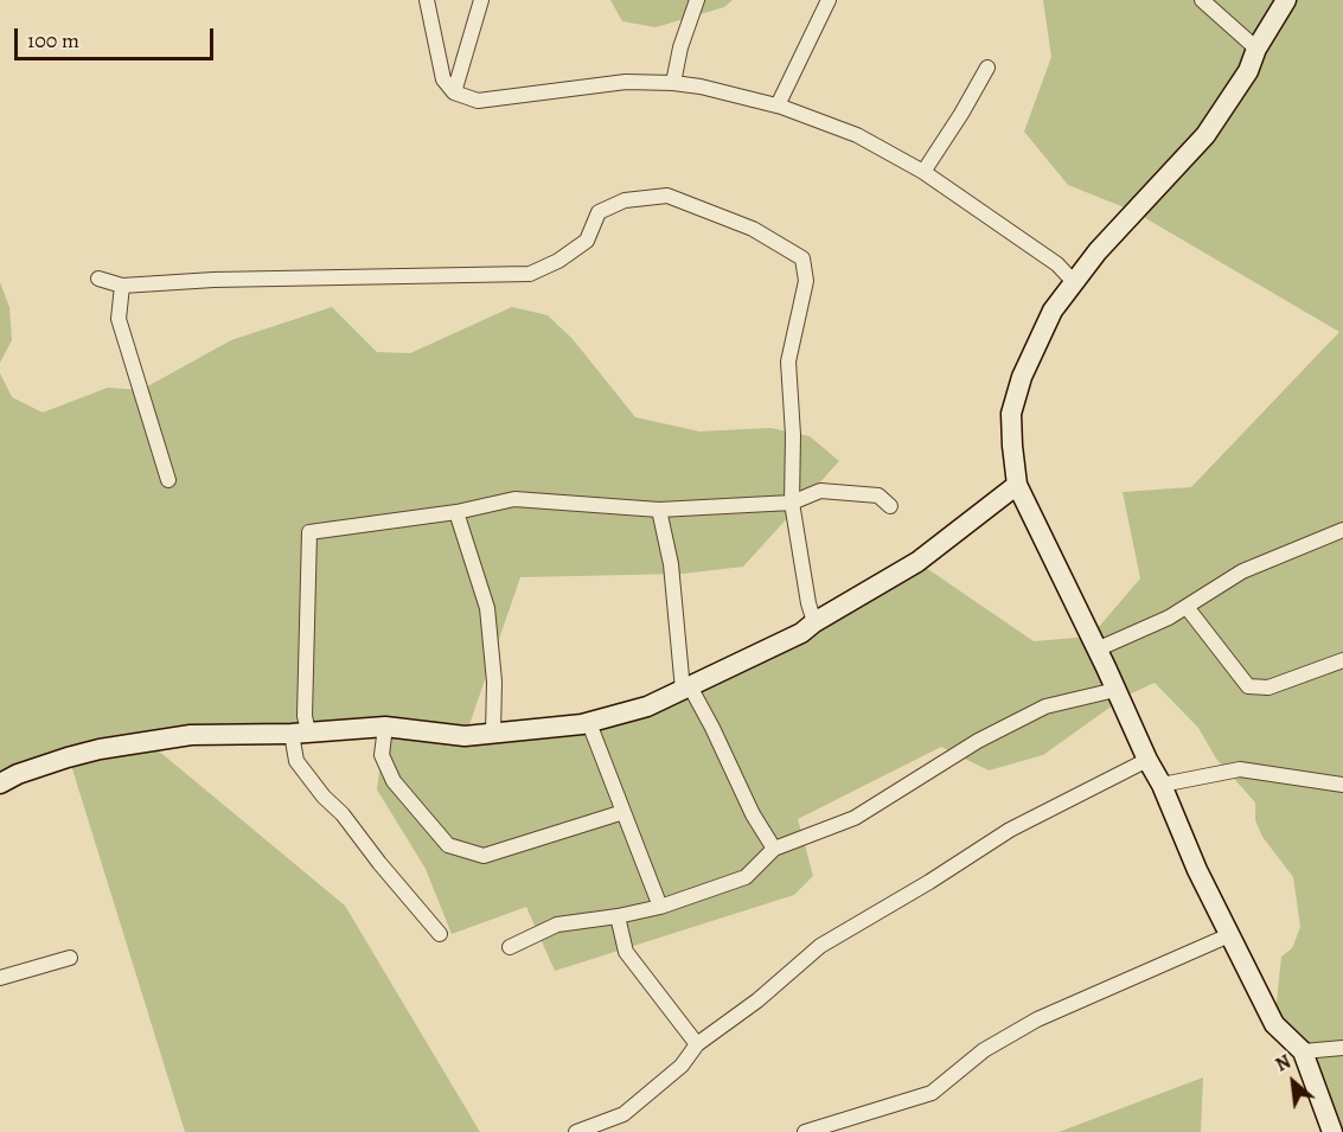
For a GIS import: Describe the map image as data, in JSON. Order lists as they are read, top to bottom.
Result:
{
  "scale_bar": "100 m",
  "north": "top left"
}
